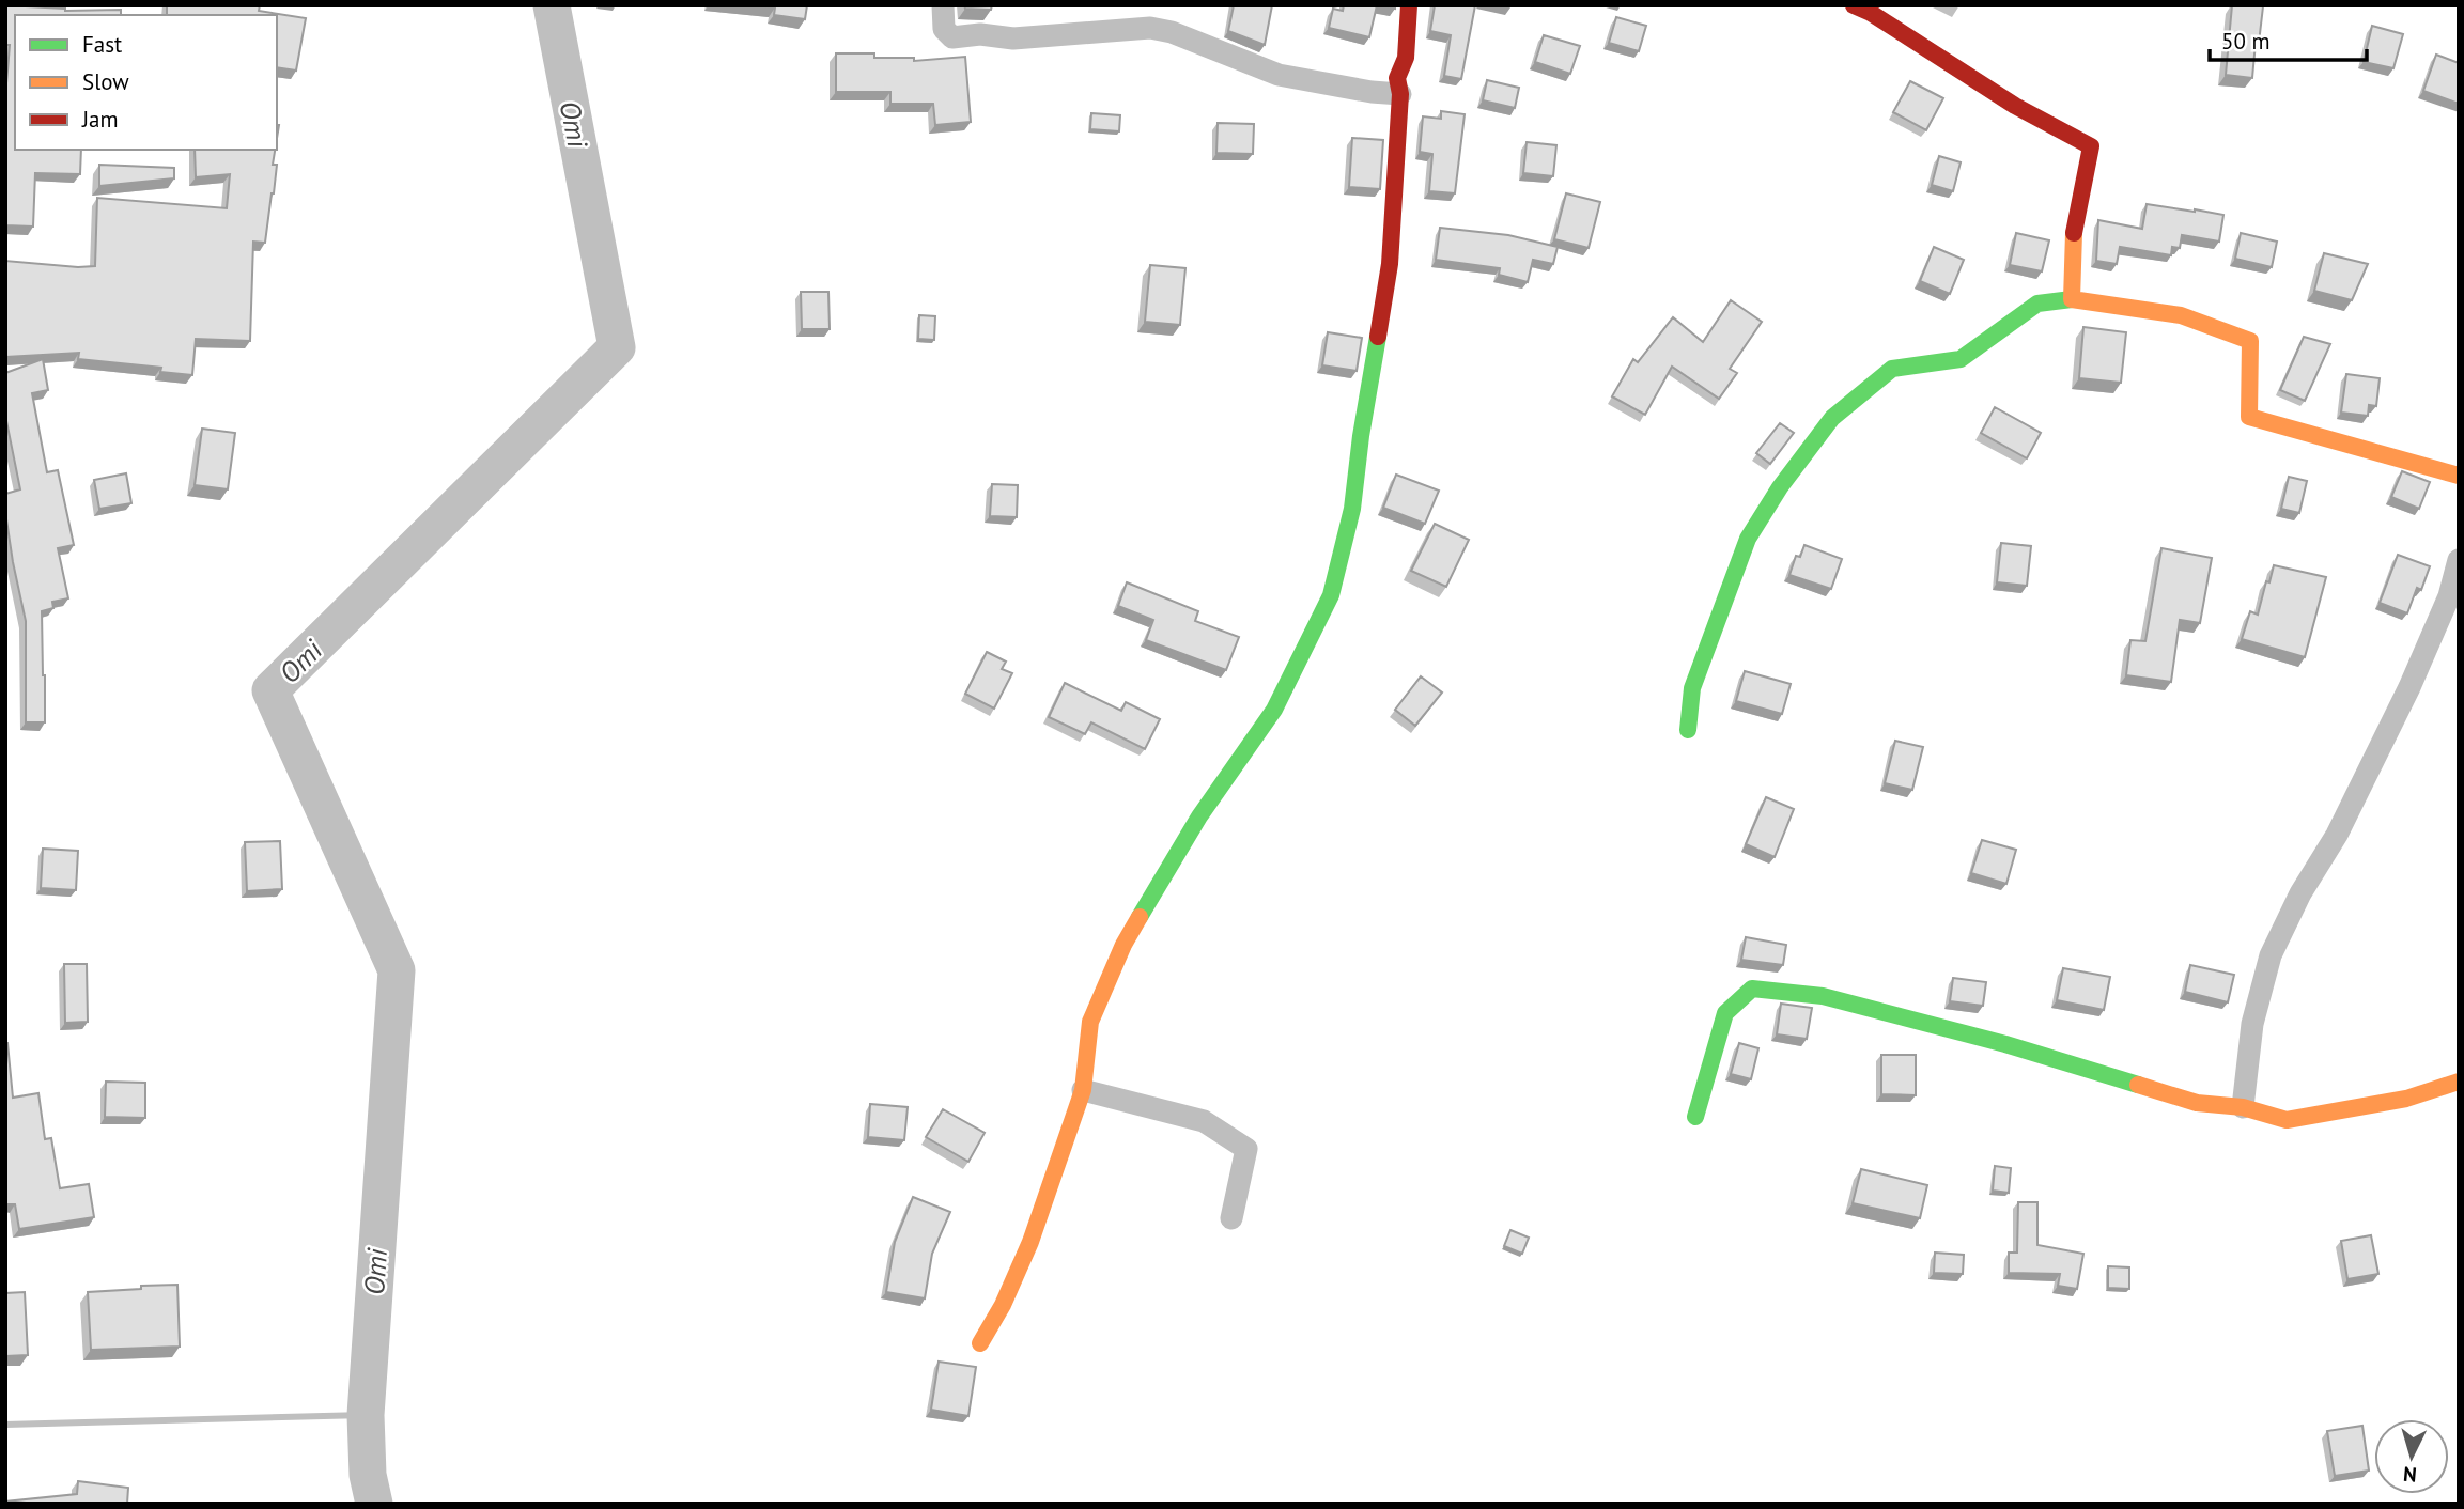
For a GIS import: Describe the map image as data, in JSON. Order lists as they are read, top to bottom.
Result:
{
  "water": ["Omi"],
  "legend": ["Fast", "Slow", "Jam"],
  "scale_bar": "50 m",
  "north": "bottom"
}
